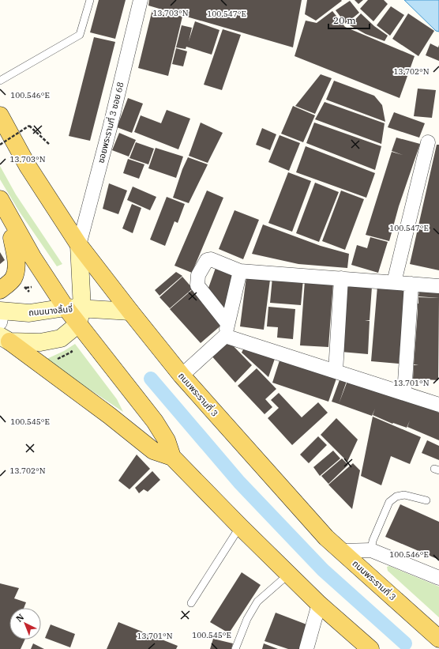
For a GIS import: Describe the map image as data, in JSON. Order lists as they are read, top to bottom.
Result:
{
  "streets": {
    "main road": ["ถนนนางลิ้นจี่", "ถนนพระรามที่ 3"],
    "street": ["ซอยพระรามที่ 3 ซอย 68"]
  },
  "crossings": [
    ["ซอยพระรามที่ 3 ซอย 68", "ถนนนางลิ้นจี่"],
    ["ซอยพระรามที่ 3 ซอย 68", "ถนนพระรามที่ 3"],
    ["ถนนนางลิ้นจี่", "ถนนพระรามที่ 3"]
  ],
  "scale_bar": "20 m",
  "north": "top left",
  "coordinates": [
    "13.703°N",
    "100.547°E",
    "13.702°N",
    "100.546°E",
    "13.701°N",
    "100.545°E"
  ]
}
